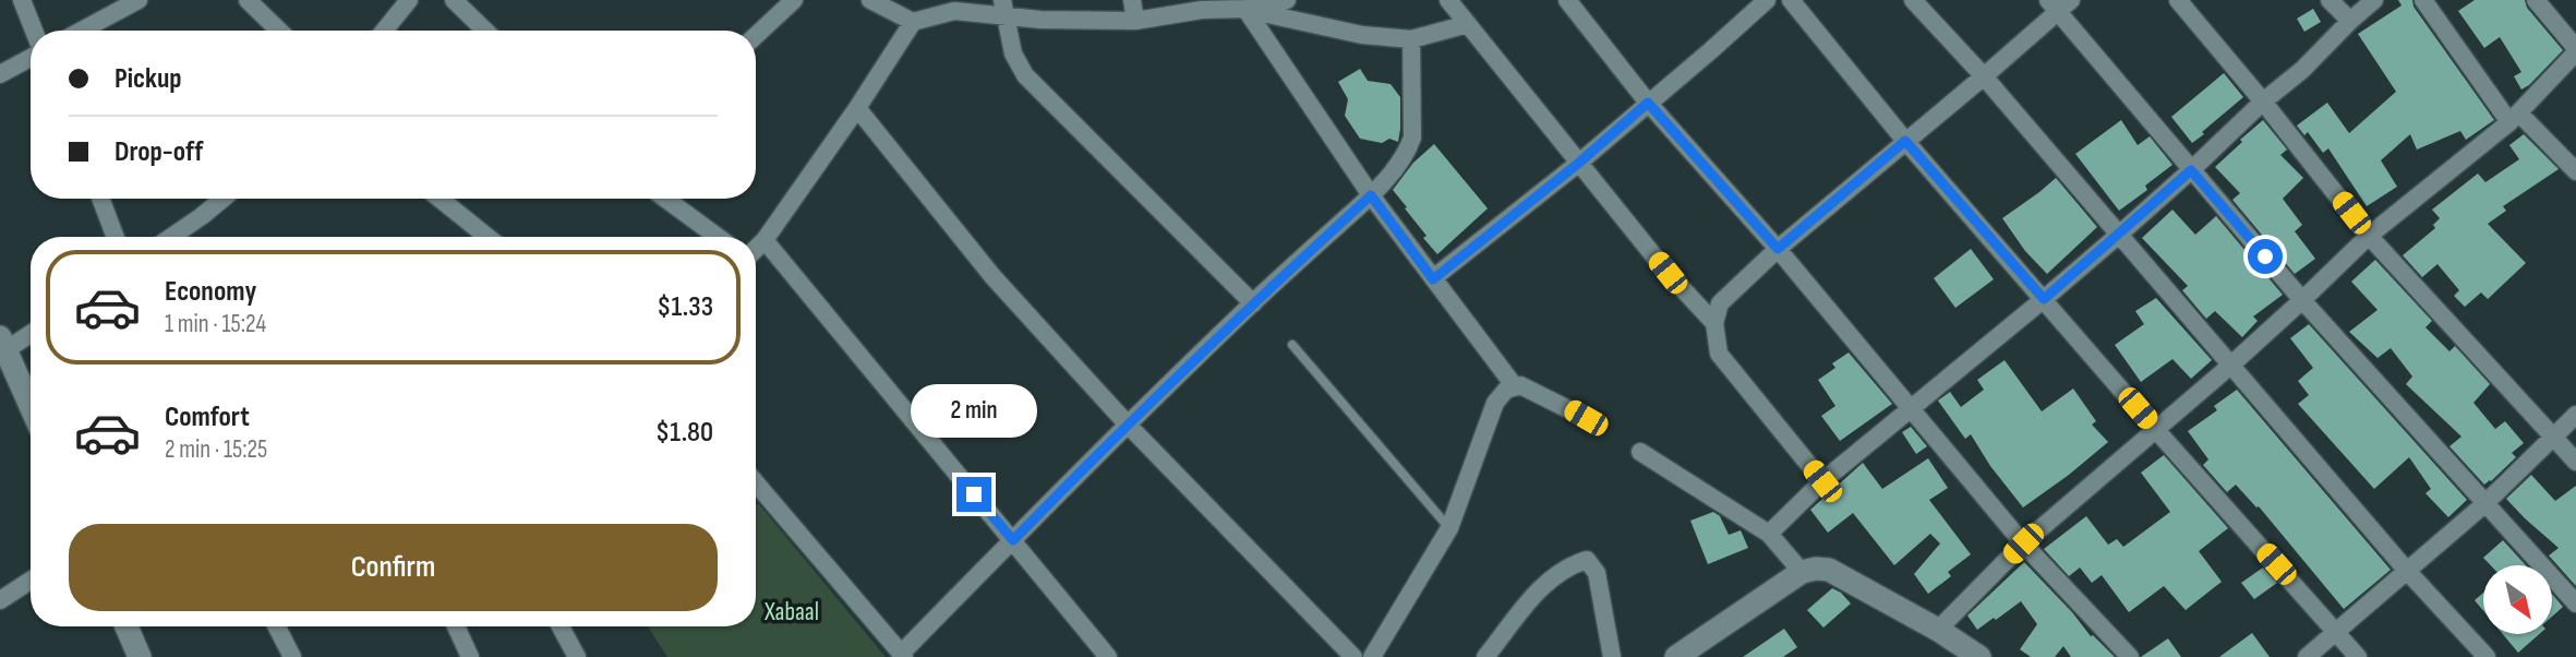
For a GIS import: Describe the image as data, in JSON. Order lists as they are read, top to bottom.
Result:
{
  "parks": ["Xabaal"],
  "north": "bottom right",
  "page": {
    "banner": ["Pickup", "Drop-off"],
    "list": [
      {
        "name": "Economy",
        "note": "1 min · 15:24",
        "value": "$1.33"
      },
      {
        "name": "Comfort",
        "note": "2 min · 15:25",
        "value": "$1.80"
      }
    ],
    "bubble": "2 min",
    "buttons": "Confirm"
  }
}
